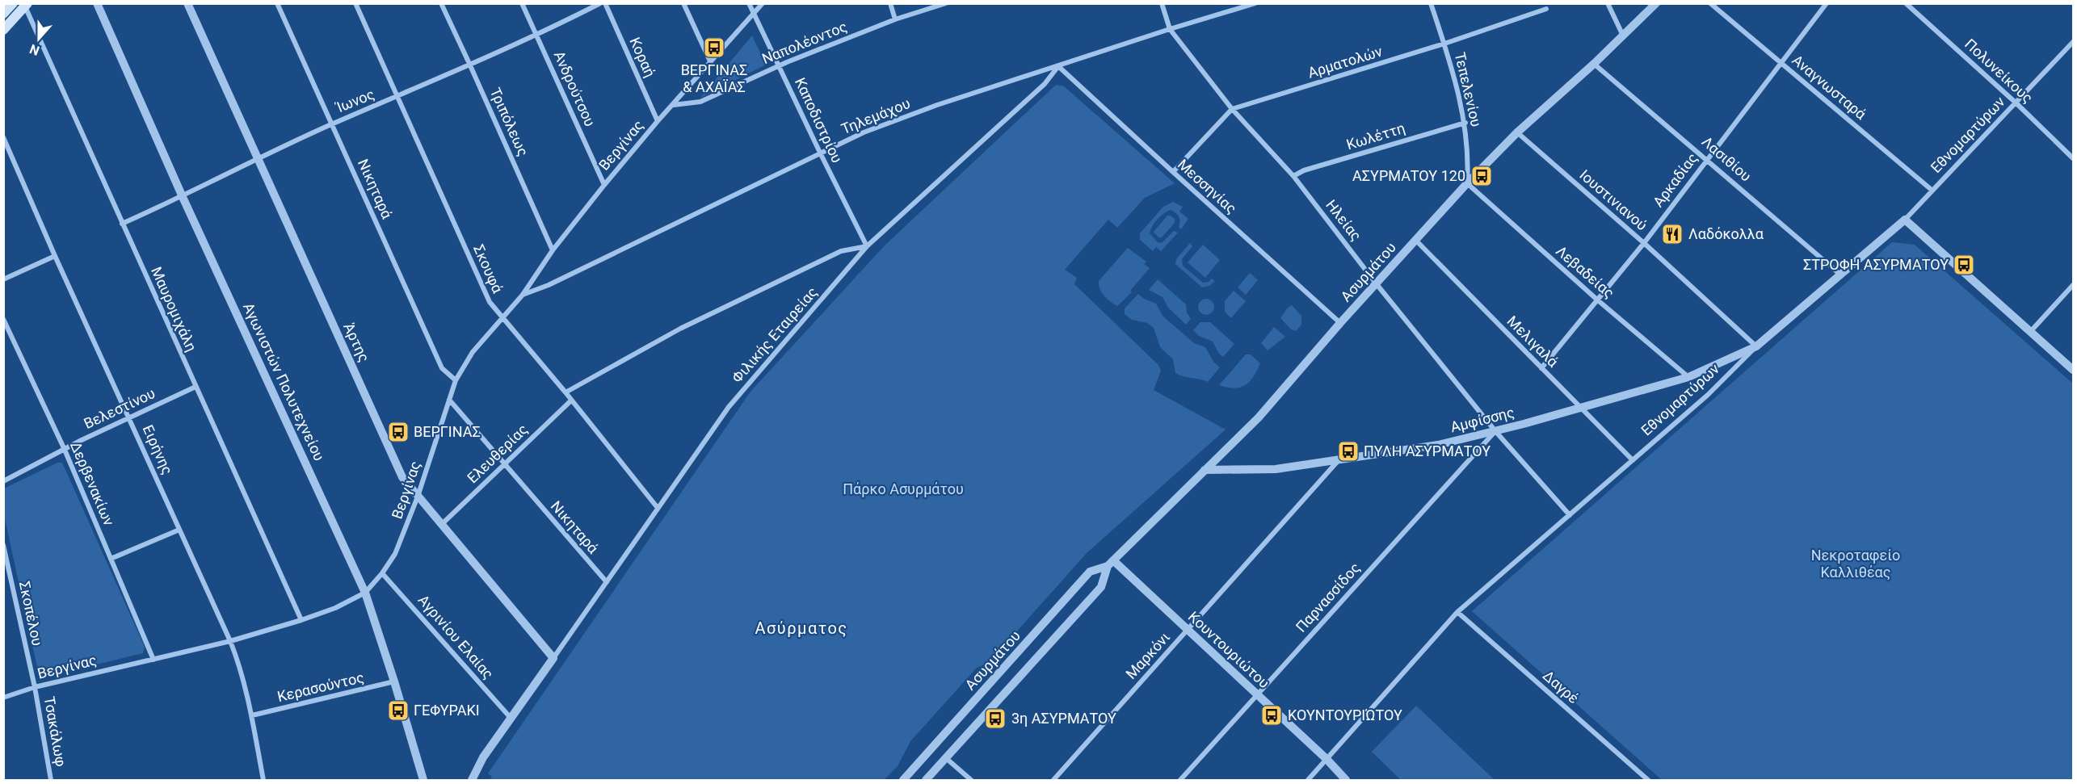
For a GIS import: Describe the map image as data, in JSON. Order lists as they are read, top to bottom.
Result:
{
  "streets": {
    "street": [
      "Ναπολέοντος",
      "Κοραή",
      "Αρματολών",
      "Πολυνείκους",
      "Αναγνωσταρά",
      "Ανδρούτσου",
      "Τεπελενίου",
      "Ίωνος",
      "Τηλεμάχου",
      "Καποδιστρίου",
      "Τριπόλεως",
      "Εθνομαρτύρων",
      "Κωλέττη",
      "Βεργίνας",
      "Λασιθίου",
      "Αρκαδίας",
      "Μεσσηνίας",
      "Νικηταρά",
      "Ιουστινιανού",
      "Ηλείας",
      "Σκουφά",
      "Ασυρμάτου",
      "Λεβαδείας",
      "Μαυρομιχάλη",
      "Φιλικής Εταιρείας",
      "Μελιγαλά",
      "Άρτης",
      "Αγωνιστών Πολυτεχνείου",
      "Βελεστίνου",
      "Αμφίσσης",
      "Ειρήνης",
      "Ελευθερίας",
      "Δερβενακίων",
      "Παρνασσίδος",
      "Σκοπέλου",
      "Αγρινίου Ελαίας",
      "Κουντουριώτου",
      "Μαρκόνι",
      "Κερασούντος",
      "Δαγρέ",
      "Τσακάλωφ"
    ]
  },
  "crossings": [
    ["Ναπολέοντος", "Καποδιστρίου"],
    ["Ναπολέοντος", "Βεργίνας"],
    ["Κοραή", "Βεργίνας"],
    ["Αρματολών", "Τεπελενίου"],
    ["Αρματολών", "Μεσσηνίας"],
    ["Αρματολών", "Ηλείας"],
    ["Πολυνείκους", "Εθνομαρτύρων"],
    ["Αναγνωσταρά", "Εθνομαρτύρων"],
    ["Αναγνωσταρά", "Αρκαδίας"],
    ["Ανδρούτσου", "Ίωνος"],
    ["Ανδρούτσου", "Βεργίνας"],
    ["Τεπελενίου", "Κωλέττη"],
    ["Τεπελενίου", "Ασυρμάτου"],
    ["Τεπελενίου", "Λεβαδείας"],
    ["Ίωνος", "Τριπόλεως"],
    ["Ίωνος", "Νικηταρά"],
    ["Ίωνος", "Σκουφά"],
    ["Ίωνος", "Μαυρομιχάλη"],
    ["Ίωνος", "Άρτης"],
    ["Ίωνος", "Αγωνιστών Πολυτεχνείου"],
    ["Τηλεμάχου", "Καποδιστρίου"],
    ["Τηλεμάχου", "Βεργίνας"],
    ["Τηλεμάχου", "Μεσσηνίας"],
    ["Τηλεμάχου", "Ηλείας"],
    ["Τηλεμάχου", "Φιλικής Εταιρείας"],
    ["Καποδιστρίου", "Βεργίνας"],
    ["Καποδιστρίου", "Φιλικής Εταιρείας"],
    ["Τριπόλεως", "Βεργίνας"],
    ["Εθνομαρτύρων", "Λασιθίου"],
    ["Εθνομαρτύρων", "Ιουστινιανού"],
    ["Εθνομαρτύρων", "Ηλείας"],
    ["Εθνομαρτύρων", "Μελιγαλά"],
    ["Εθνομαρτύρων", "Αμφίσσης"],
    ["Εθνομαρτύρων", "Κουντουριώτου"],
    ["Εθνομαρτύρων", "Δαγρέ"],
    ["Κωλέττη", "Ηλείας"],
    ["Βεργίνας", "Νικηταρά"],
    ["Βεργίνας", "Σκουφά"],
    ["Βεργίνας", "Μαυρομιχάλη"],
    ["Βεργίνας", "Άρτης"],
    ["Βεργίνας", "Αγωνιστών Πολυτεχνείου"],
    ["Βεργίνας", "Ειρήνης"],
    ["Βεργίνας", "Δερβενακίων"],
    ["Βεργίνας", "Σκοπέλου"],
    ["Βεργίνας", "Αγρινίου Ελαίας"],
    ["Βεργίνας", "Τσακάλωφ"],
    ["Λασιθίου", "Αρκαδίας"],
    ["Λασιθίου", "Ασυρμάτου"],
    ["Αρκαδίας", "Ιουστινιανού"],
    ["Αρκαδίας", "Λεβαδείας"],
    ["Αρκαδίας", "Μελιγαλά"],
    ["Μεσσηνίας", "Ασυρμάτου"],
    ["Μεσσηνίας", "Φιλικής Εταιρείας"],
    ["Νικηταρά", "Φιλικής Εταιρείας"],
    ["Νικηταρά", "Ελευθερίας"],
    ["Ιουστινιανού", "Ασυρμάτου"],
    ["Ιουστινιανού", "Αμφίσσης"],
    ["Ηλείας", "Ασυρμάτου"],
    ["Ηλείας", "Αμφίσσης"],
    ["Ηλείας", "Παρνασσίδος"],
    ["Σκουφά", "Φιλικής Εταιρείας"],
    ["Σκουφά", "Ελευθερίας"],
    ["Ασυρμάτου", "Λεβαδείας"],
    ["Ασυρμάτου", "Μελιγαλά"],
    ["Ασυρμάτου", "Αμφίσσης"],
    ["Ασυρμάτου", "Κουντουριώτου"],
    ["Λεβαδείας", "Αμφίσσης"],
    ["Μαυρομιχάλη", "Βελεστίνου"],
    ["Φιλικής Εταιρείας", "Άρτης"],
    ["Μελιγαλά", "Αμφίσσης"],
    ["Άρτης", "Ελευθερίας"],
    ["Αγωνιστών Πολυτεχνείου", "Κερασούντος"],
    ["Βελεστίνου", "Ειρήνης"],
    ["Βελεστίνου", "Δερβενακίων"],
    ["Αμφίσσης", "Παρνασσίδος"],
    ["Αμφίσσης", "Μαρκόνι"],
    ["Ειρήνης", "Κερασούντος"],
    ["Παρνασσίδος", "Κουντουριώτου"],
    ["Σκοπέλου", "Τσακάλωφ"],
    ["Κουντουριώτου", "Μαρκόνι"]
  ],
  "districts": ["Ασύρματος"],
  "parks": ["Πάρκο Ασυρμάτου", "Νεκροταφείο Καλλιθέας"],
  "places": {
    "bus stop": [
      "ΒΕΡΓΙΝΑΣ & ΑΧΑΪΑΣ",
      "ΑΣΥΡΜΑΤΟΥ 120",
      "ΣΤΡΟΦΗ ΑΣΥΡΜΑΤΟΥ",
      "ΒΕΡΓΙΝΑΣ",
      "ΠΥΛΗ ΑΣΥΡΜΑΤΟΥ",
      "ΓΕΦΥΡΑΚΙ",
      "ΚΟΥΝΤΟΥΡΙΏΤΟΥ",
      "3η ΑΣΥΡΜΑΤΟΥ"
    ],
    "restaurant": ["Λαδόκολλα"]
  },
  "north": "bottom"
}
